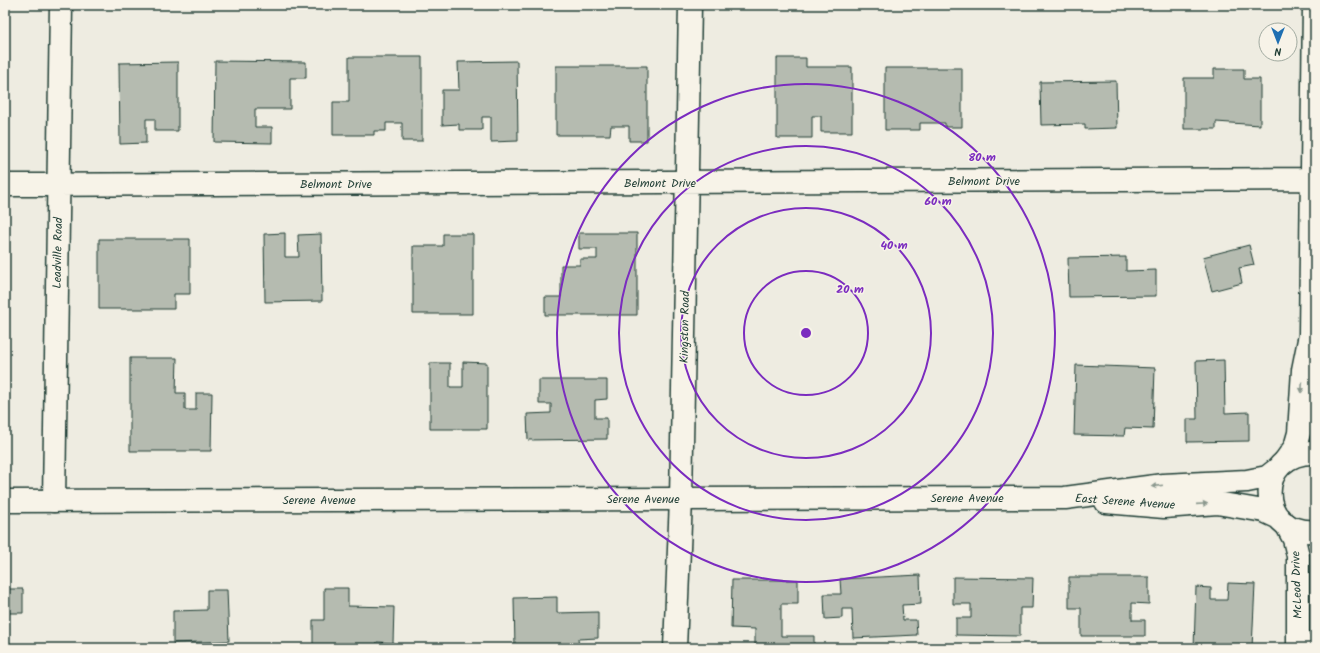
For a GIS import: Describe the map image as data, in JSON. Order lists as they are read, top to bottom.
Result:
{
  "streets": {
    "street": [
      "Belmont Drive",
      "Leadville Road",
      "Kingston Road",
      "Serene Avenue",
      "East Serene Avenue",
      "McLeod Drive"
    ]
  },
  "crossings": [
    ["Belmont Drive", "Leadville Road"],
    ["Belmont Drive", "Kingston Road"],
    ["Leadville Road", "Serene Avenue"],
    ["Kingston Road", "Serene Avenue"],
    ["Serene Avenue", "East Serene Avenue"],
    ["Serene Avenue", "McLeod Drive"],
    ["East Serene Avenue", "McLeod Drive"]
  ],
  "one_way": ["East Serene Avenue"],
  "north": "bottom",
  "rings": [
    "80 m",
    "60 m",
    "40 m",
    "20 m"
  ]
}
